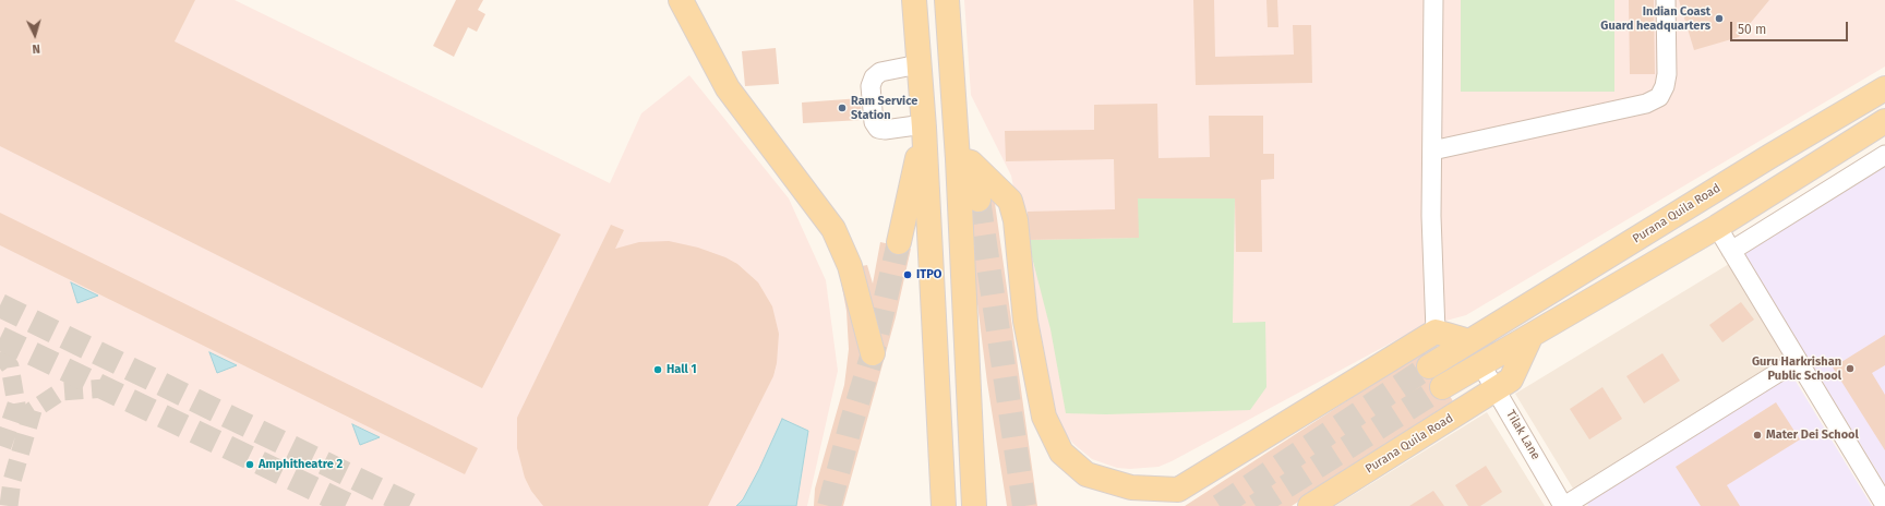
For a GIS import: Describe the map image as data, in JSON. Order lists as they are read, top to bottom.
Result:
{
  "streets": {
    "main road": ["Purana Quila Road"],
    "street": ["Tilak Lane"]
  },
  "crossings": [
    ["Purana Quila Road", "Tilak Lane"]
  ],
  "places": [
    "Indian Coast Guard headquarters",
    "Ram Service Station",
    "ITPO",
    "Guru Harkrishan Public School",
    "Hall 1",
    "Mater Dei School",
    "Amphitheatre 2"
  ],
  "scale_bar": "50 m",
  "north": "bottom"
}
